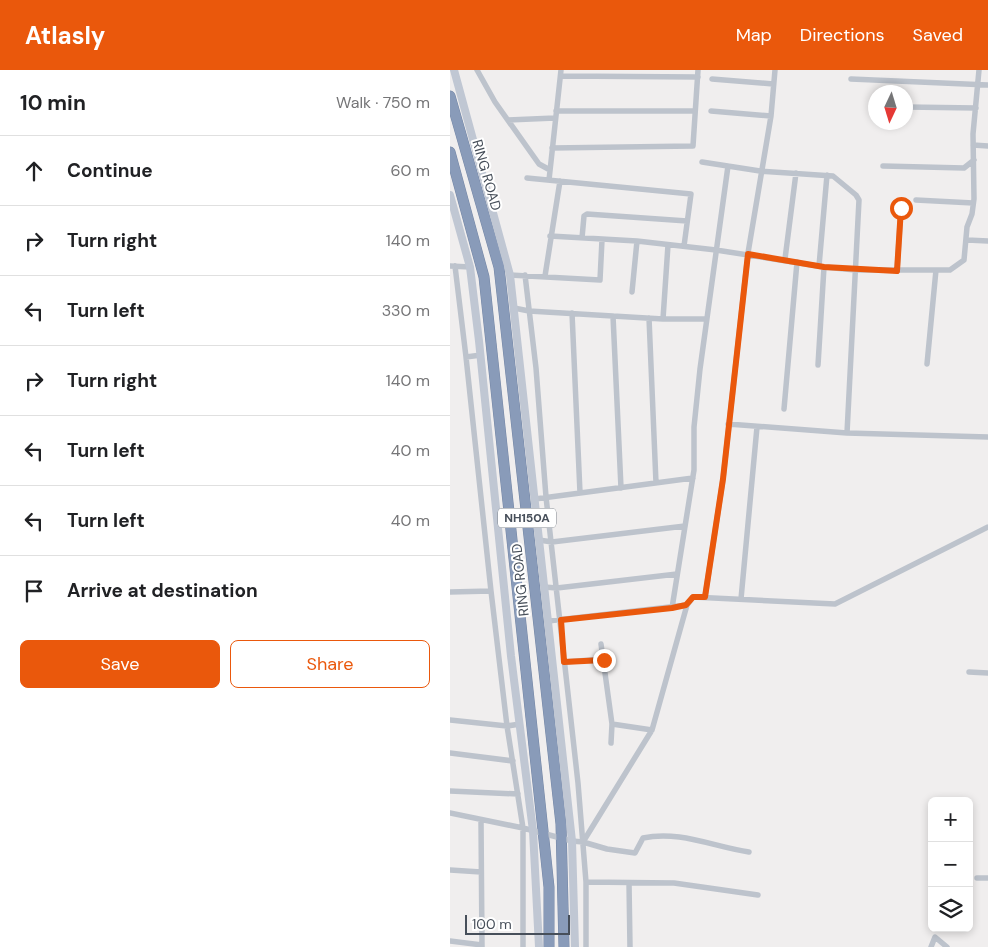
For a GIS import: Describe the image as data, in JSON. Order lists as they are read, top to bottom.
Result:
{
  "streets": {
    "highway": ["RING ROAD", "NH150A"]
  },
  "scale_bar": "100 m",
  "north": "bottom",
  "page": {
    "header": "Atlasly",
    "nav": ["Map", "Directions", "Saved"],
    "heading": ["10 min", "Walk · 750 m"],
    "list": [
      ["Continue", "60 m"],
      ["Turn right", "140 m"],
      ["Turn left", "330 m"],
      ["Turn right", "140 m"],
      ["Turn left", "40 m"],
      ["Turn left", "40 m"],
      "Arrive at destination"
    ],
    "buttons": ["Save", "Share"],
    "map_buttons": ["+", "−"],
    "scale": "100 m"
  }
}
